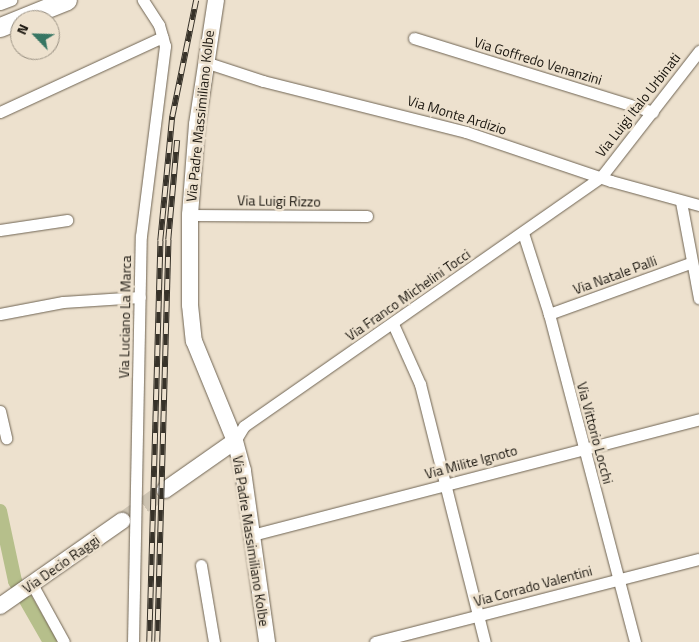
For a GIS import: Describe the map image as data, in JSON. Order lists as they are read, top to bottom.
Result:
{
  "streets": {
    "street": [
      "Via Goffredo Venanzini",
      "Via Luigi Italo Urbinati",
      "Via Monte Ardizio",
      "Via Padre Massimiliano Kolbe",
      "Via Luigi Rizzo",
      "Via Natale Palli",
      "Via Franco Michelini Tocci",
      "Via Luciano La Marca",
      "Via Vittorio Locchi",
      "Via Milite Ignoto",
      "Via Decio Raggi",
      "Via Corrado Valentini"
    ]
  },
  "crossings": [
    ["Via Goffredo Venanzini", "Via Luigi Italo Urbinati"],
    ["Via Luigi Italo Urbinati", "Via Monte Ardizio"],
    ["Via Luigi Italo Urbinati", "Via Franco Michelini Tocci"],
    ["Via Monte Ardizio", "Via Padre Massimiliano Kolbe"],
    ["Via Monte Ardizio", "Via Franco Michelini Tocci"],
    ["Via Padre Massimiliano Kolbe", "Via Luigi Rizzo"],
    ["Via Padre Massimiliano Kolbe", "Via Franco Michelini Tocci"],
    ["Via Padre Massimiliano Kolbe", "Via Milite Ignoto"],
    ["Via Natale Palli", "Via Vittorio Locchi"],
    ["Via Franco Michelini Tocci", "Via Vittorio Locchi"],
    ["Via Vittorio Locchi", "Via Milite Ignoto"],
    ["Via Vittorio Locchi", "Via Corrado Valentini"]
  ],
  "north": "top left"
}
